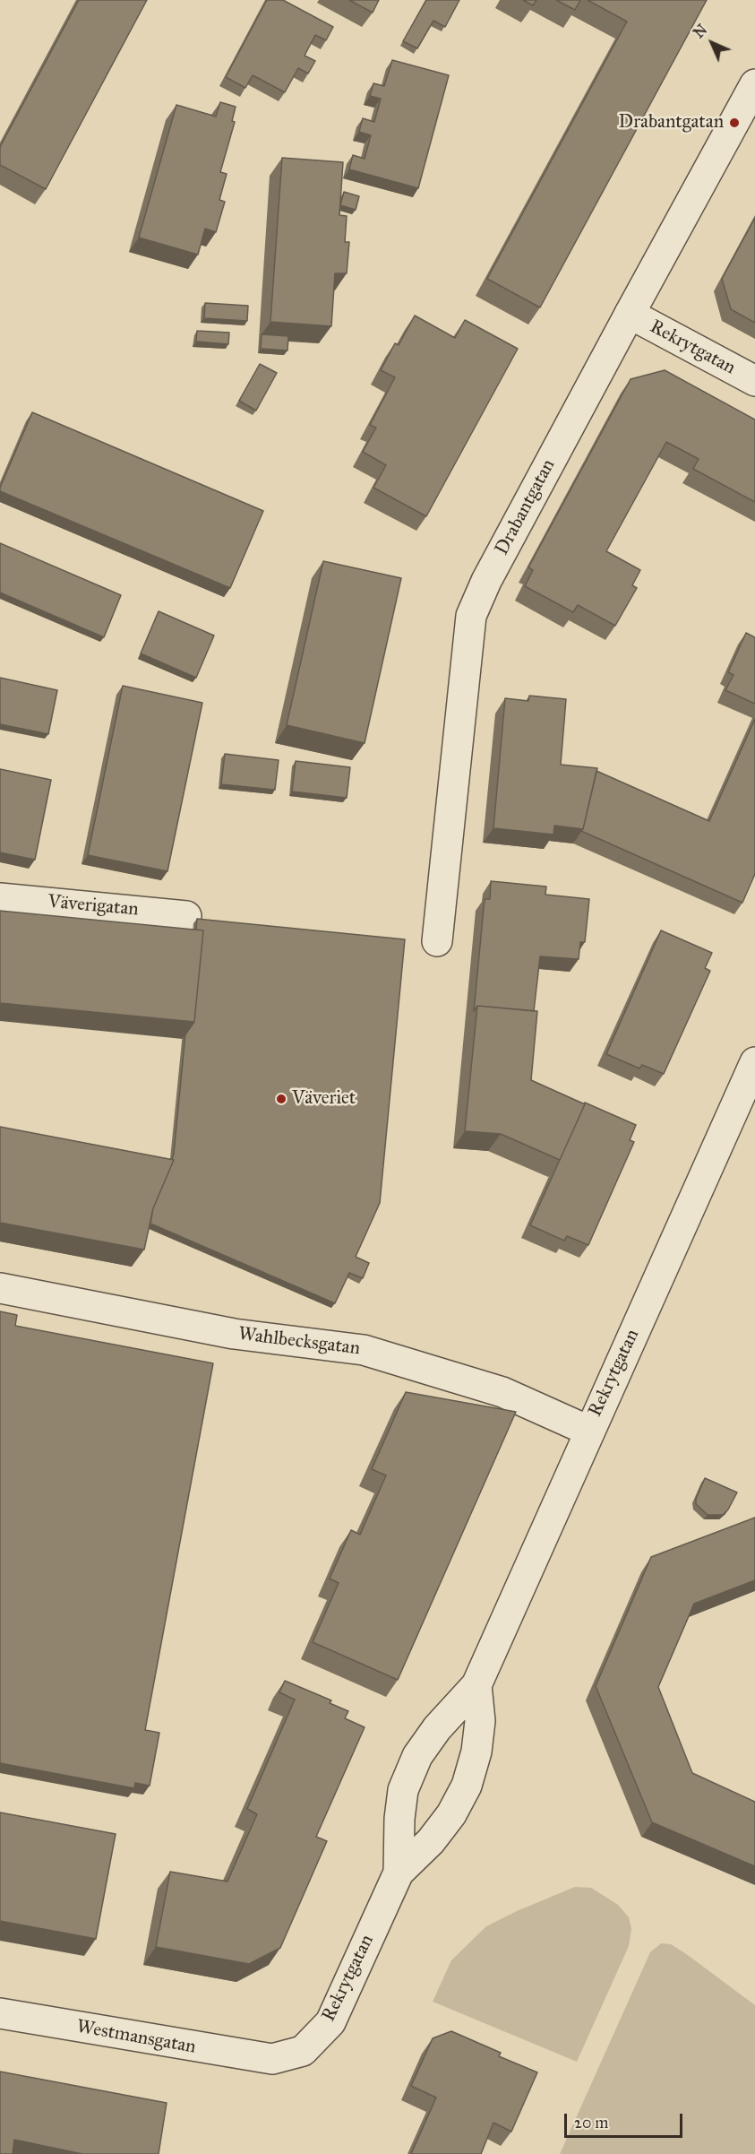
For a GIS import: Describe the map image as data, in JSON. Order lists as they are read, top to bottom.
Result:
{
  "streets": {
    "street": [
      "Rekrytgatan",
      "Drabantgatan",
      "Väverigatan",
      "Wahlbecksgatan",
      "Westmansgatan"
    ]
  },
  "crossings": [
    ["Rekrytgatan", "Drabantgatan"],
    ["Rekrytgatan", "Wahlbecksgatan"],
    ["Rekrytgatan", "Westmansgatan"]
  ],
  "places": ["Drabantgatan", "Väveriet"],
  "scale_bar": "20 m",
  "north": "top left"
}
